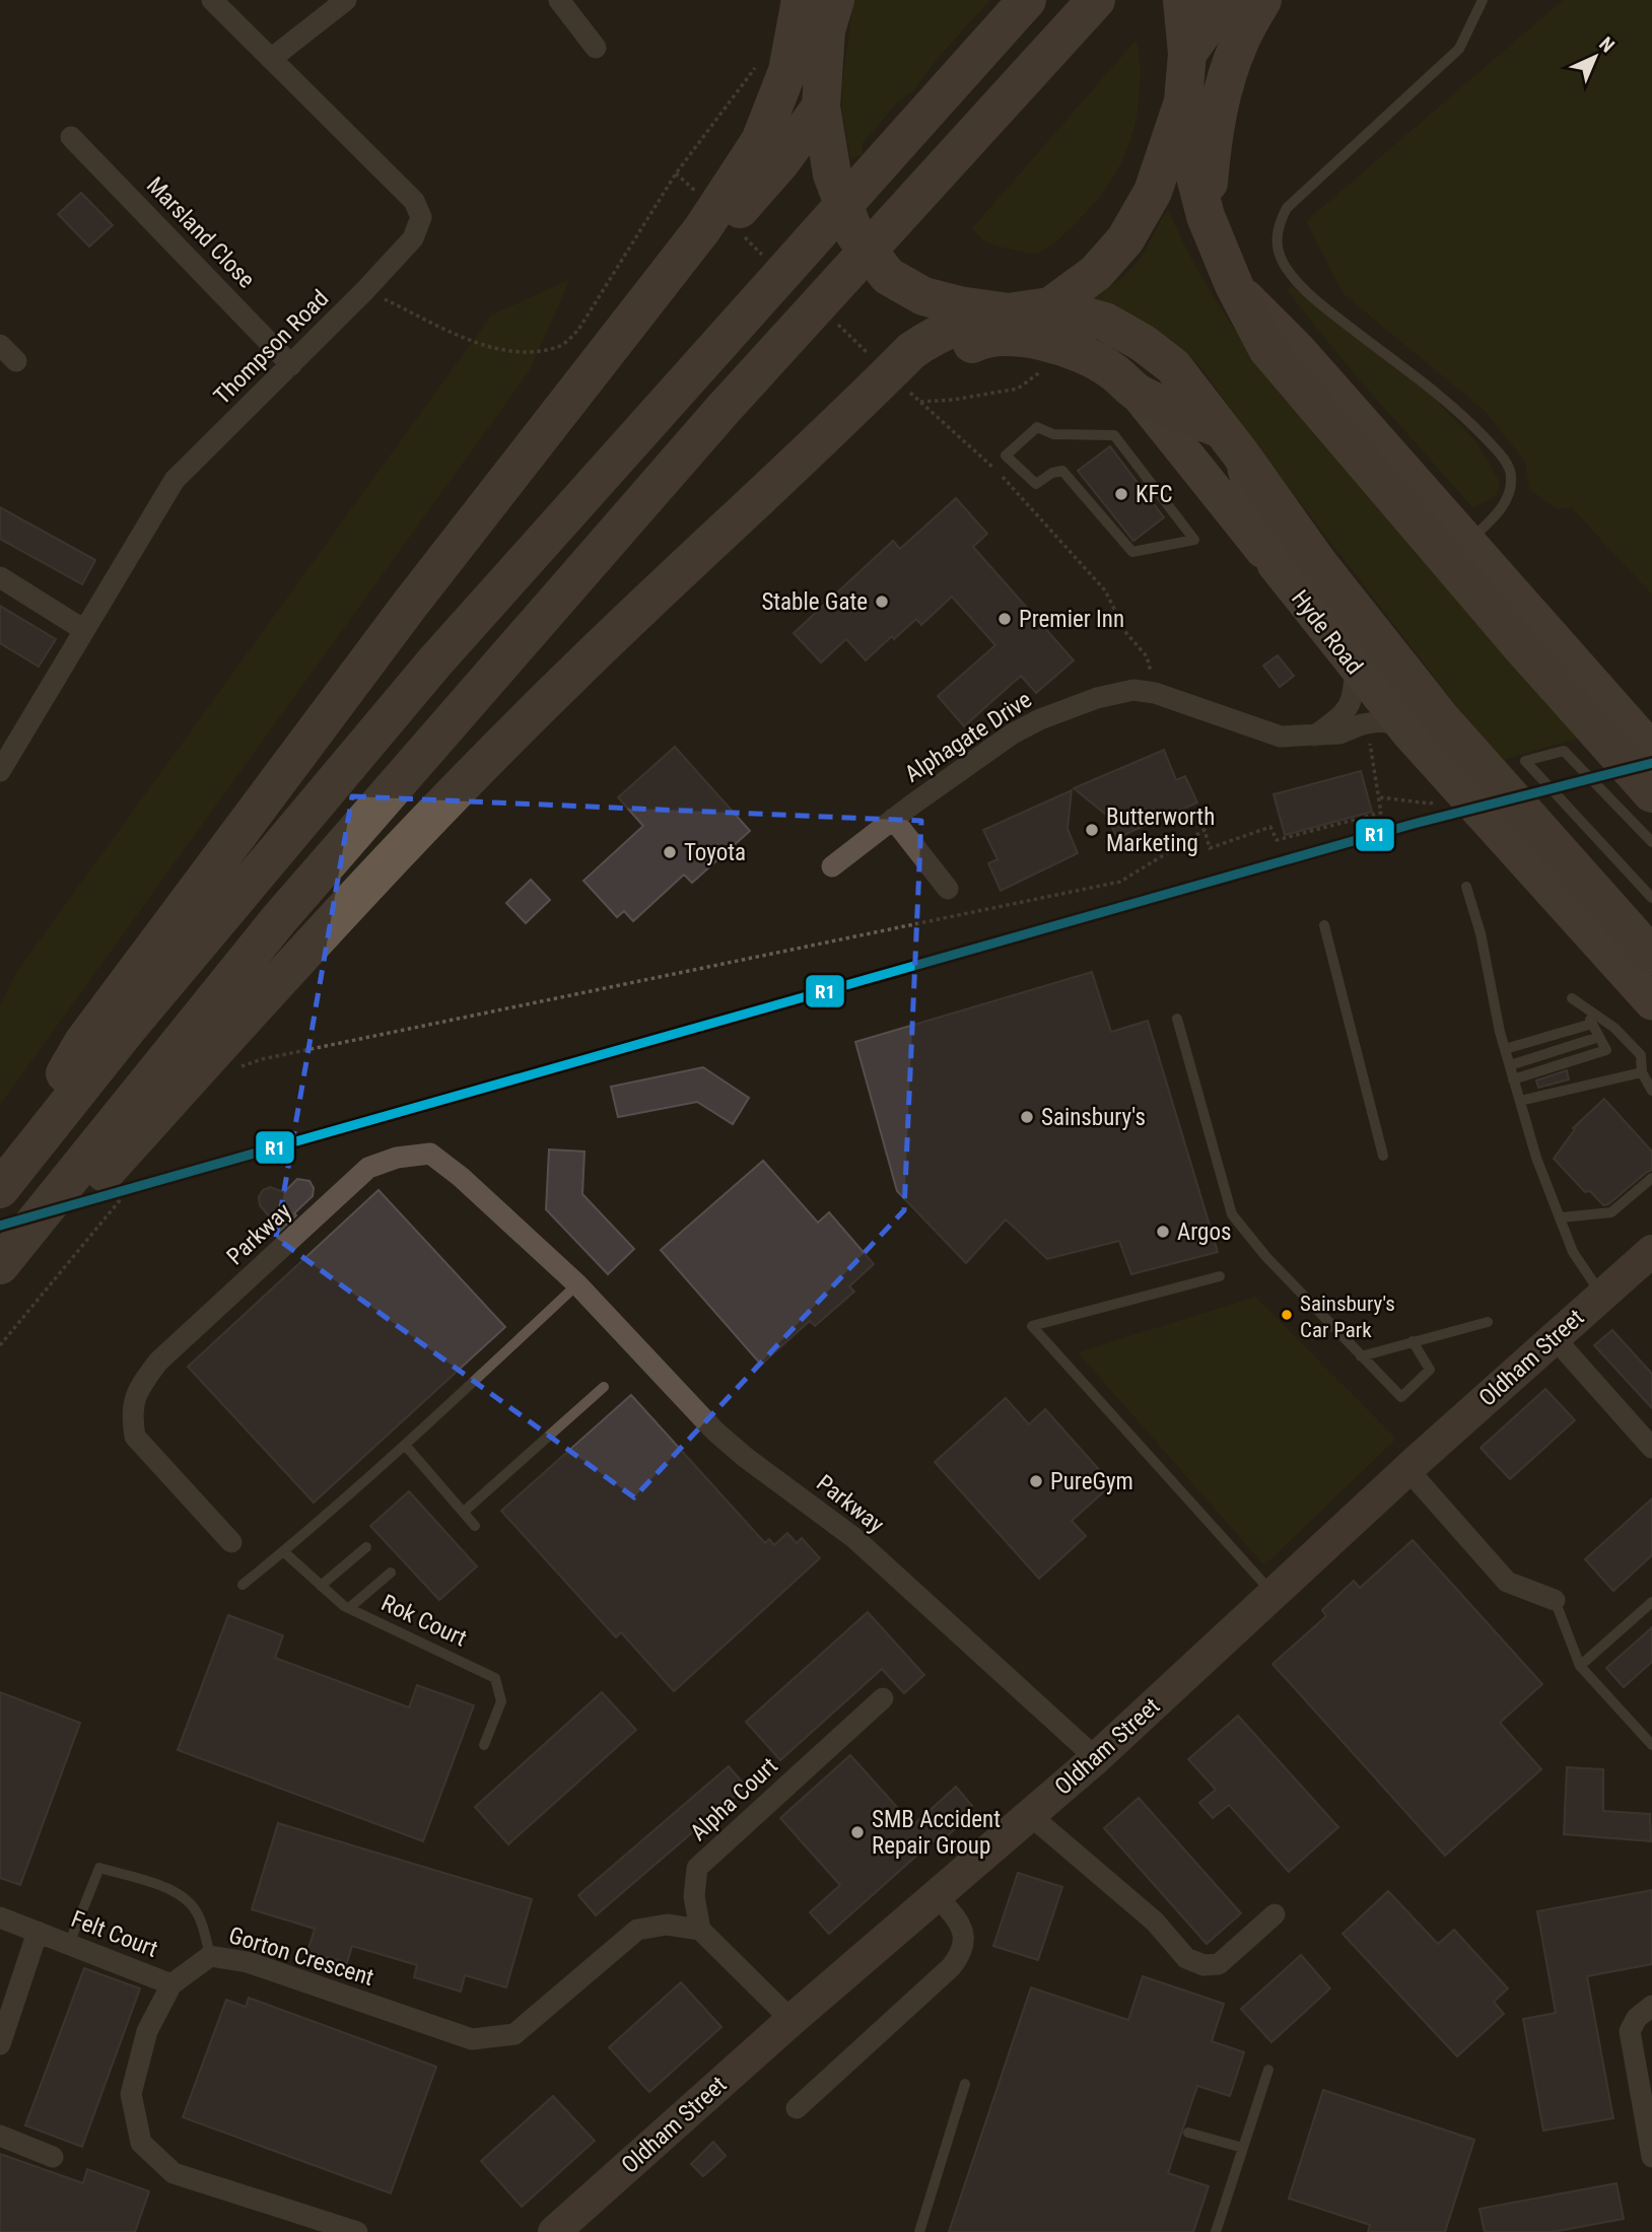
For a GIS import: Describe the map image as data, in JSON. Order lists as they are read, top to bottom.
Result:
{
  "streets": {
    "highway": ["Hyde Road"],
    "street": [
      "Marsland Close",
      "Thompson Road",
      "Alphagate Drive",
      "Parkway",
      "Oldham Street",
      "Alpha Court",
      "Felt Court",
      "Gorton Crescent"
    ],
    "lane": ["Rok Court"]
  },
  "crossings": [
    ["Marsland Close", "Thompson Road"],
    ["Hyde Road", "Alphagate Drive"],
    ["Parkway", "Oldham Street"],
    ["Alpha Court", "Gorton Crescent"],
    ["Felt Court", "Gorton Crescent"]
  ],
  "places": [
    "KFC",
    "Stable Gate",
    "Premier Inn",
    "Butterworth Marketing",
    "Toyota",
    "Sainsbury's",
    "Argos",
    "Sainsbury's Car Park",
    "PureGym",
    "SMB Accident Repair Group"
  ],
  "lines": ["transit line R1"],
  "north": "top right"
}
